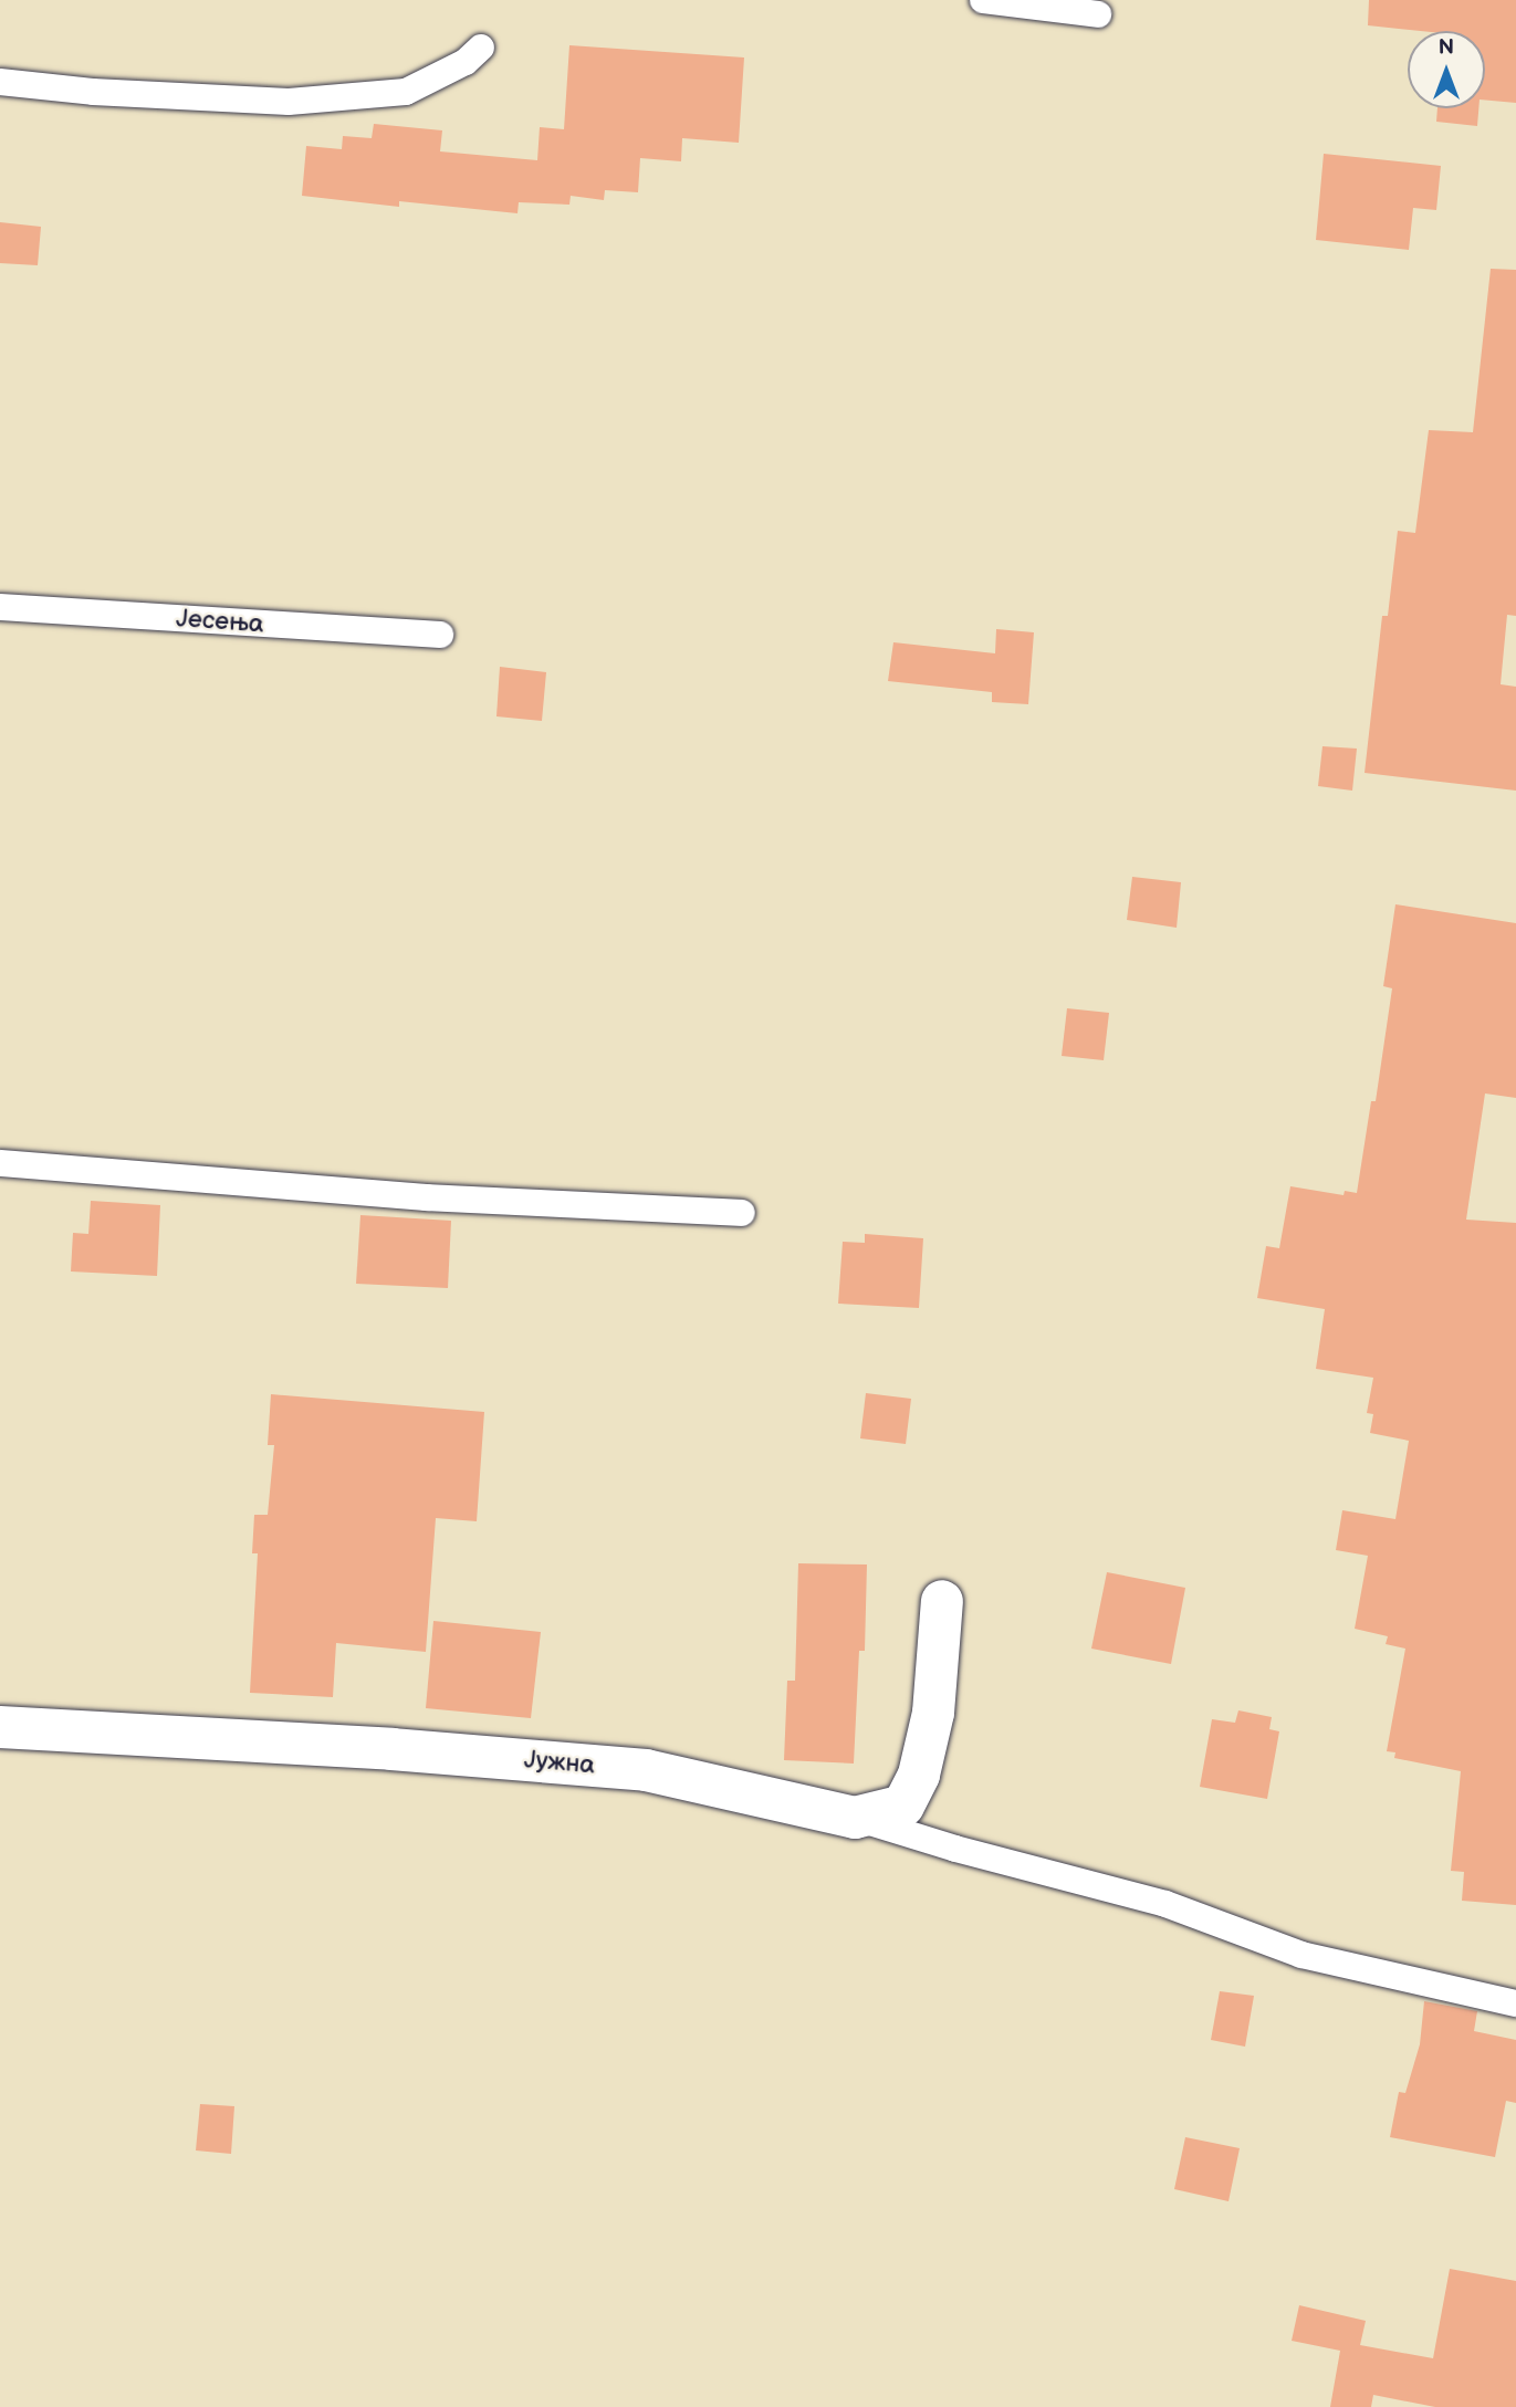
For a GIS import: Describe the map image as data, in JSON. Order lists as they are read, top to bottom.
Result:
{
  "streets": {
    "street": ["Јужна"],
    "lane": ["Јесења"]
  },
  "north": "top"
}
